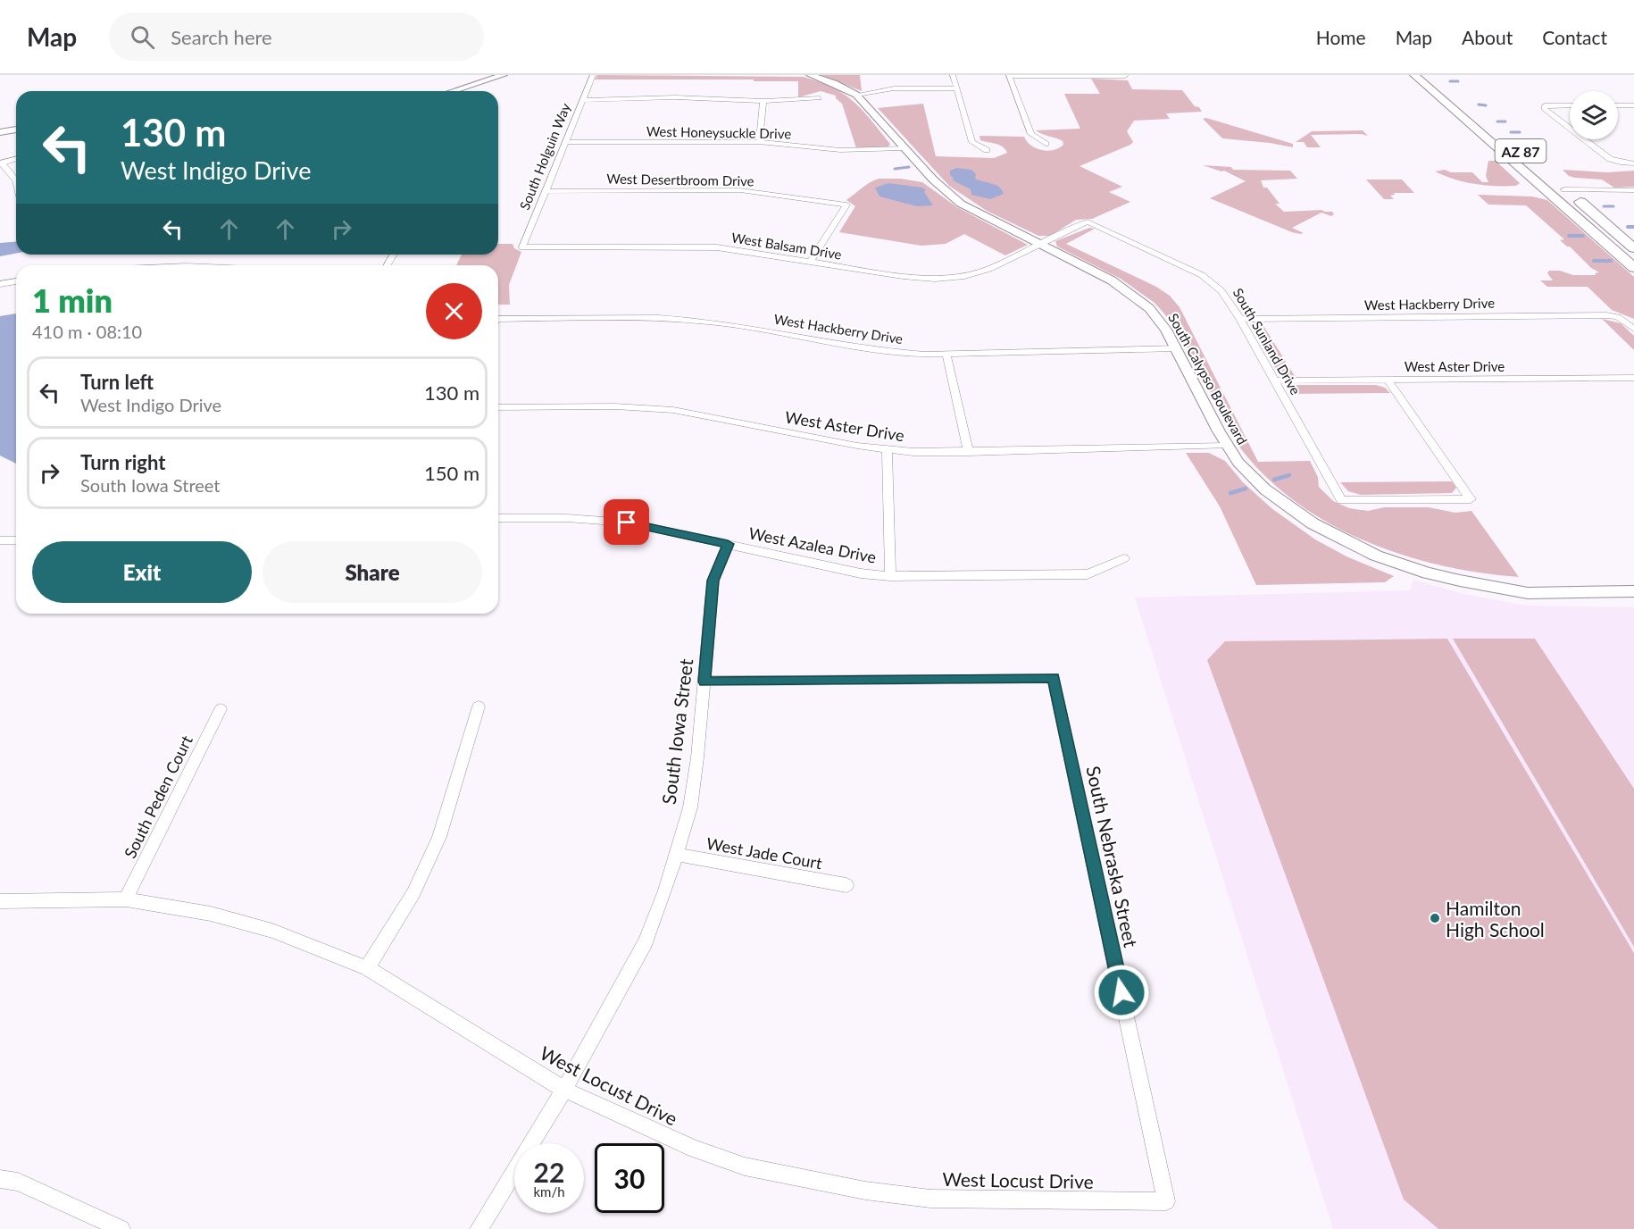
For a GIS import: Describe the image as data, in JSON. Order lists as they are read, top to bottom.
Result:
{
  "streets": {
    "main road": ["AZ 87"],
    "street": [
      "West Honeysuckle Drive",
      "South Holguin Way",
      "West Desertbroom Drive",
      "West Balsam Drive",
      "West Hackberry Drive",
      "South Sunland Drive",
      "West Aster Drive",
      "South Calypso Boulevard",
      "West Azalea Drive",
      "South Iowa Street",
      "South Peden Court",
      "West Jade Court",
      "South Nebraska Street",
      "West Locust Drive"
    ]
  },
  "crossings": [
    ["West Honeysuckle Drive", "South Holguin Way"],
    ["West Honeysuckle Drive", "South Calypso Boulevard"],
    ["South Holguin Way", "West Desertbroom Drive"],
    ["South Holguin Way", "West Balsam Drive"],
    ["West Desertbroom Drive", "West Balsam Drive"],
    ["West Balsam Drive", "South Sunland Drive"],
    ["West Balsam Drive", "South Calypso Boulevard"],
    ["West Hackberry Drive", "South Sunland Drive"],
    ["West Hackberry Drive", "South Calypso Boulevard"],
    ["South Sunland Drive", "West Aster Drive"],
    ["South Sunland Drive", "South Calypso Boulevard"],
    ["West Aster Drive", "South Calypso Boulevard"],
    ["West Azalea Drive", "South Iowa Street"],
    ["South Iowa Street", "West Jade Court"],
    ["South Iowa Street", "South Nebraska Street"],
    ["South Iowa Street", "West Locust Drive"],
    ["South Peden Court", "West Locust Drive"],
    ["South Nebraska Street", "West Locust Drive"]
  ],
  "places": ["Hamilton High School"],
  "page": {
    "header": "Map",
    "search": "Search here",
    "nav": [
      "Home",
      "Map",
      "About",
      "Contact"
    ],
    "turn": ["130 m", "West Indigo Drive"],
    "heading": ["1 min", "410 m · 08:10"],
    "list": [
      {
        "name": "Turn left",
        "note": "West Indigo Drive",
        "value": "130 m"
      },
      {
        "name": "Turn right",
        "note": "South Iowa Street",
        "value": "150 m"
      }
    ],
    "buttons": ["Exit", "Share"],
    "speed": "22 km/h",
    "limit": "30"
  }
}
